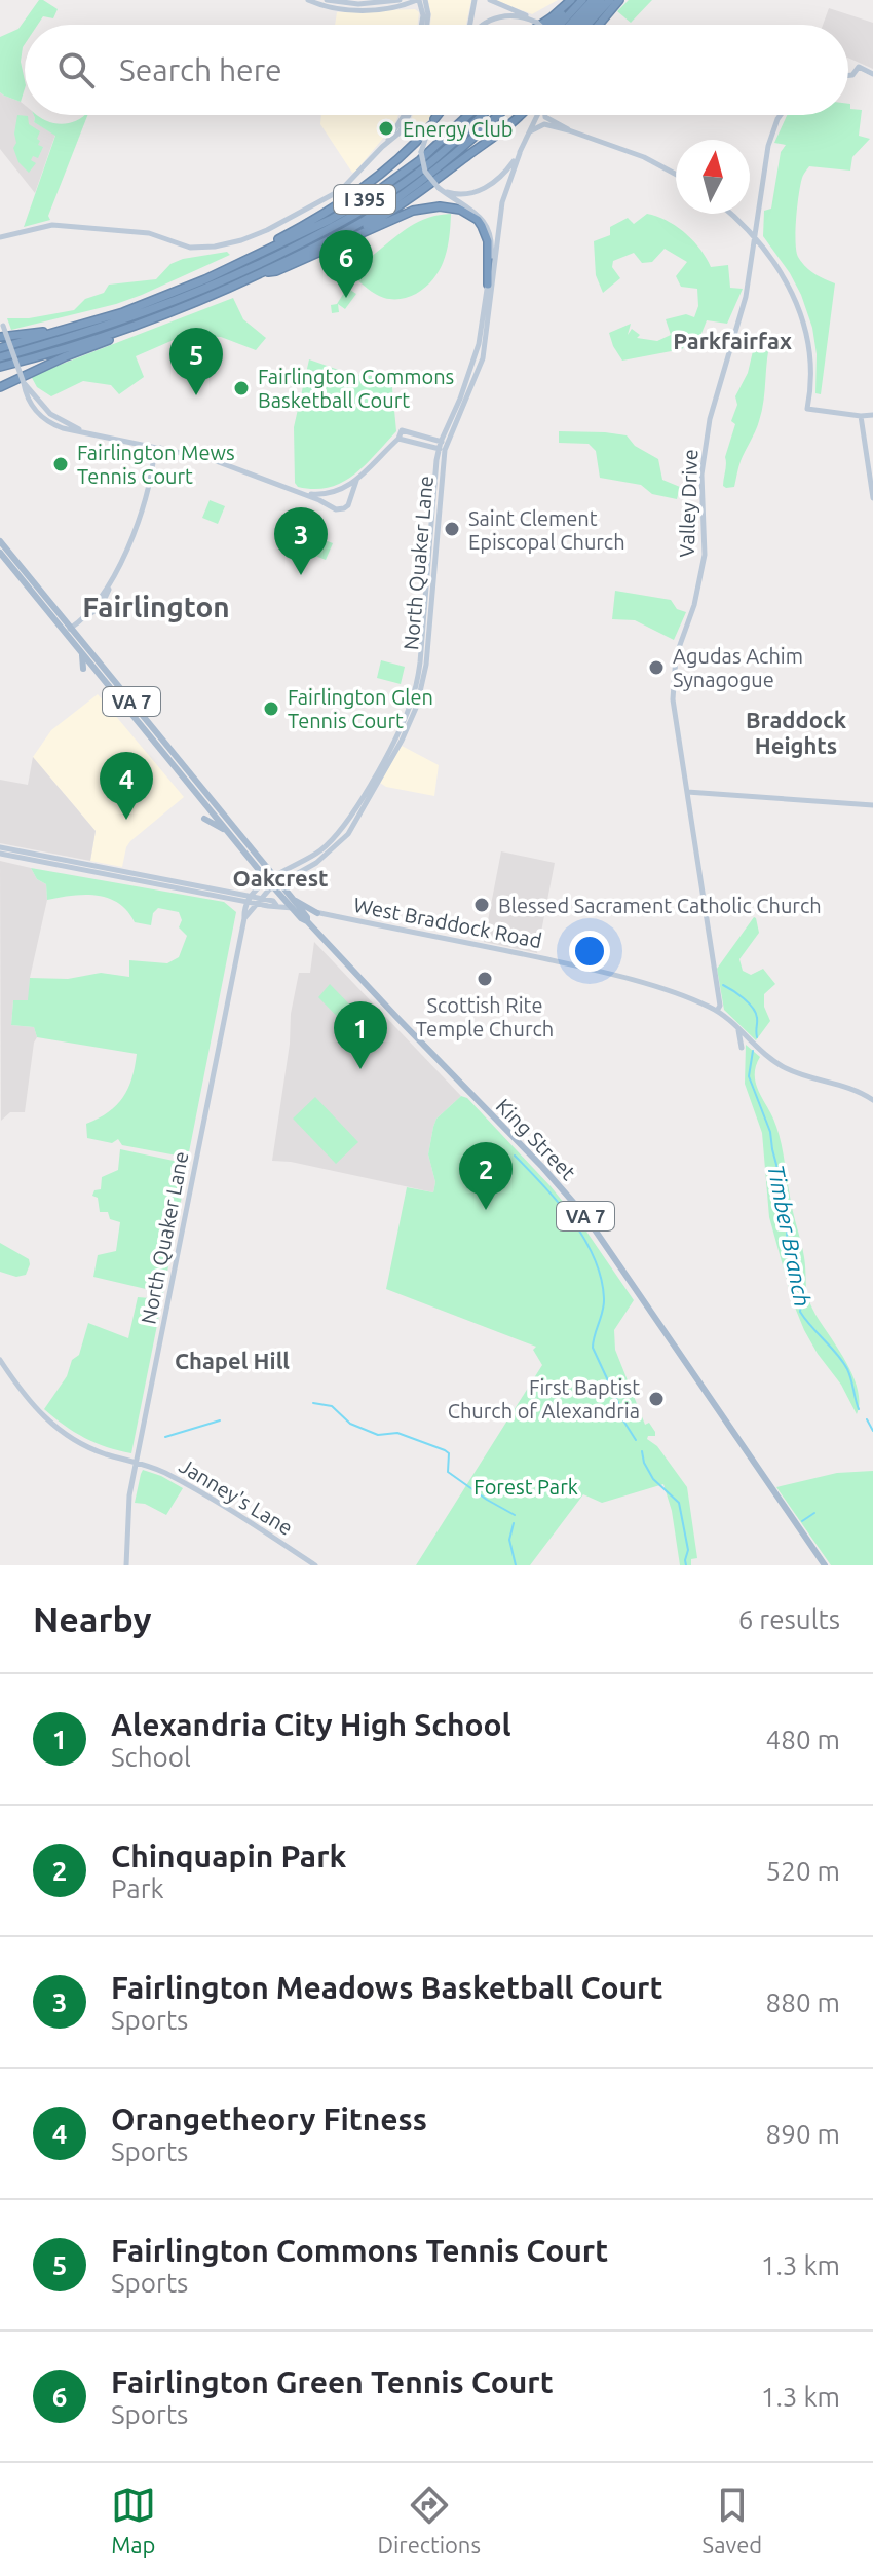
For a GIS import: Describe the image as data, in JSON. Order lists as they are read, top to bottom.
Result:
{
  "streets": {
    "highway": ["I 395"],
    "main road": [
      "Valley Drive",
      "North Quaker Lane",
      "VA 7",
      "West Braddock Road",
      "King Street",
      "Janney's Lane"
    ]
  },
  "crossings": [
    ["Valley Drive", "West Braddock Road"],
    ["North Quaker Lane", "West Braddock Road"],
    ["North Quaker Lane", "King Street"],
    ["North Quaker Lane", "Janney's Lane"],
    ["West Braddock Road", "King Street"]
  ],
  "districts": [
    "Parkfairfax",
    "Fairlington",
    "Braddock Heights",
    "Oakcrest",
    "Chapel Hill"
  ],
  "water": ["Timber Branch"],
  "parks": ["Forest Park"],
  "places": [
    "Energy Club",
    "Fairlington Commons Basketball Court",
    "Fairlington Mews Tennis Court",
    "Saint Clement Episcopal Church",
    "Agudas Achim Synagogue",
    "Fairlington Glen Tennis Court",
    "Blessed Sacrament Catholic Church",
    "Scottish Rite Temple Church",
    "First Baptist Church of Alexandria"
  ],
  "north": "top",
  "page": {
    "search": "Search here",
    "pins": [
      "6",
      "5",
      "3",
      "4",
      "1",
      "2"
    ],
    "heading": ["Nearby", "6 results"],
    "list": [
      {
        "mark": "1",
        "name": "Alexandria City High School",
        "note": "School",
        "value": "480 m"
      },
      {
        "mark": "2",
        "name": "Chinquapin Park",
        "note": "Park",
        "value": "520 m"
      },
      {
        "mark": "3",
        "name": "Fairlington Meadows Basketball Court",
        "note": "Sports",
        "value": "880 m"
      },
      {
        "mark": "4",
        "name": "Orangetheory Fitness",
        "note": "Sports",
        "value": "890 m"
      },
      {
        "mark": "5",
        "name": "Fairlington Commons Tennis Court",
        "note": "Sports",
        "value": "1.3 km"
      },
      {
        "mark": "6",
        "name": "Fairlington Green Tennis Court",
        "note": "Sports",
        "value": "1.3 km"
      }
    ],
    "nav": ["Map", "Directions", "Saved"]
  }
}
